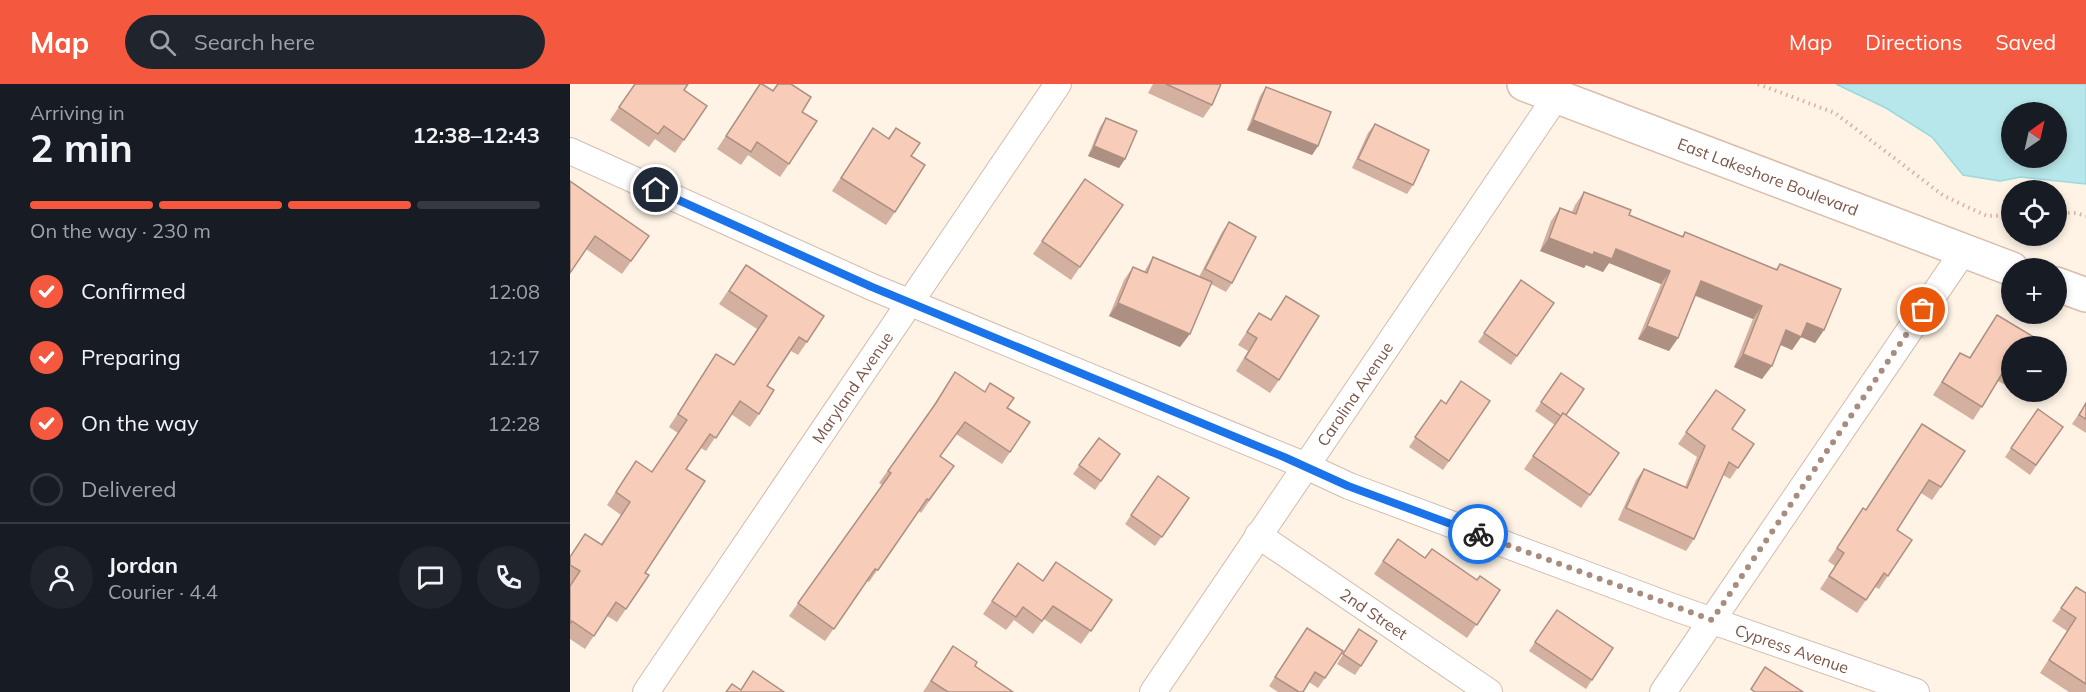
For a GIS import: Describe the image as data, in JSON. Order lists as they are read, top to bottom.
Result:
{
  "streets": {
    "street": [
      "East Lakeshore Boulevard",
      "Maryland Avenue",
      "Carolina Avenue",
      "2nd Street",
      "Cypress Avenue"
    ]
  },
  "crossings": [
    ["East Lakeshore Boulevard", "Carolina Avenue"],
    ["Maryland Avenue", "Cypress Avenue"],
    ["Carolina Avenue", "2nd Street"],
    ["Carolina Avenue", "Cypress Avenue"]
  ],
  "north": "top right",
  "page": {
    "header": "Map",
    "search": "Search here",
    "nav": ["Map", "Directions", "Saved"],
    "heading": ["2 min", "Arriving in", "12:38–12:43"],
    "panel": ["Jordan", "Courier · 4.4"],
    "map_buttons": ["+", "−"],
    "bar": "On the way · 230 m",
    "list": [
      ["Confirmed", "12:08"],
      ["Preparing", "12:17"],
      ["On the way", "12:28"],
      "Delivered"
    ]
  }
}
